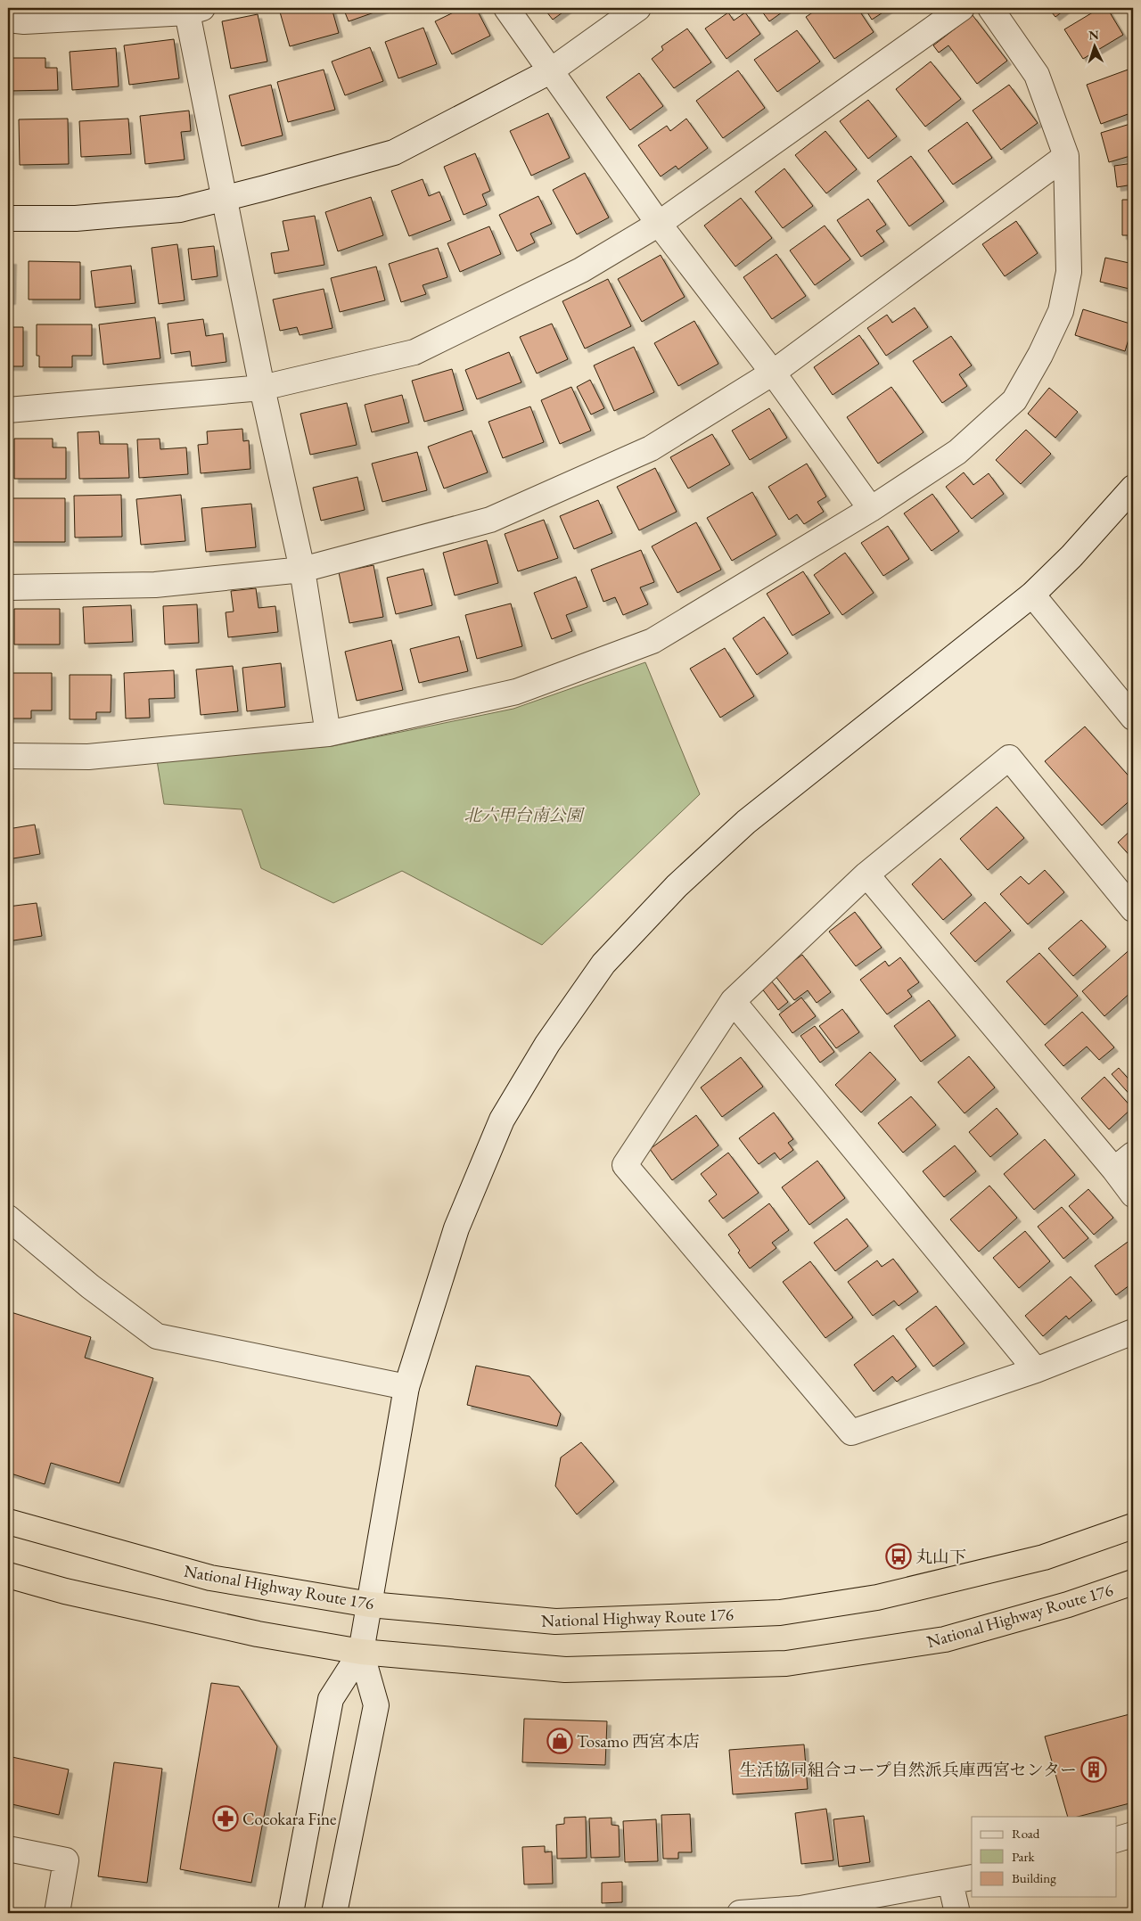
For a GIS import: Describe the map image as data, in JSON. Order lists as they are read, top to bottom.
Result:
{
  "streets": {
    "highway": ["National Highway Route 176"]
  },
  "parks": ["北六甲台南公園"],
  "places": {
    "bus stop": ["丸山下"],
    "shop": ["Tosamo 西宮本店"],
    "building": ["生活協同組合コープ自然派兵庫西宮センター"],
    "pharmacy": ["Cocokara Fine"]
  },
  "legend": ["Road", "Park", "Building"],
  "north": "top"
}
